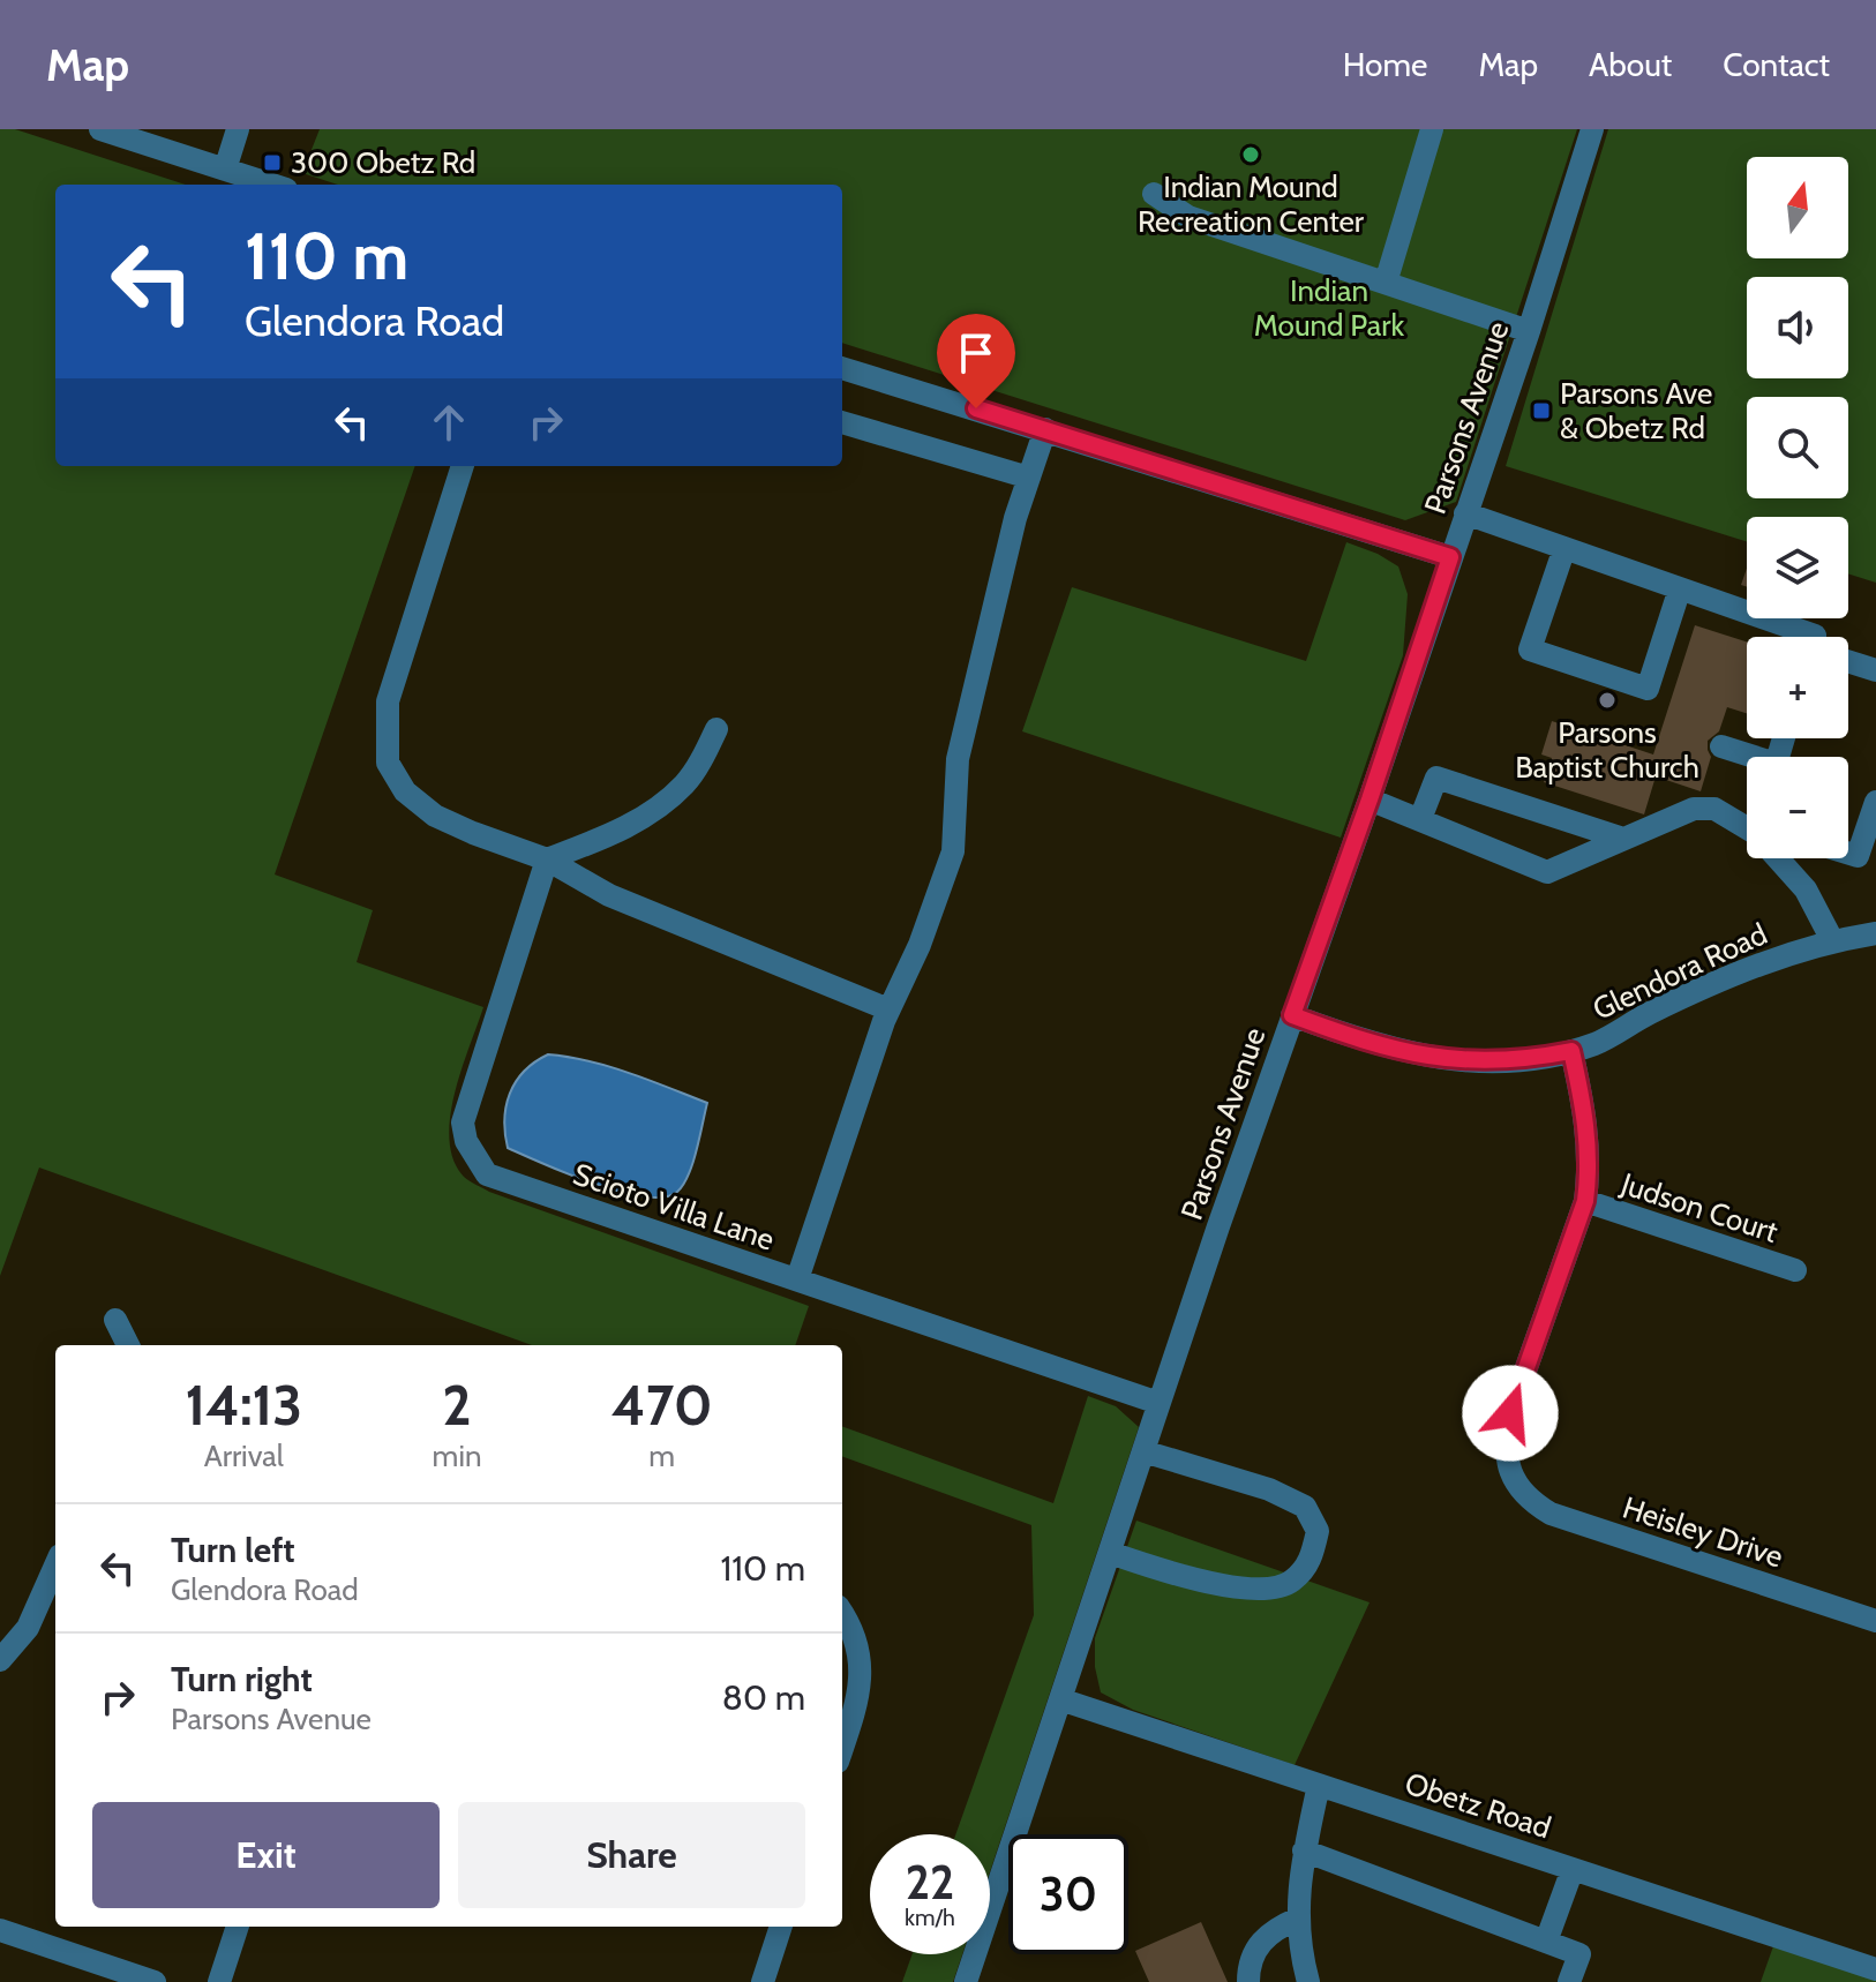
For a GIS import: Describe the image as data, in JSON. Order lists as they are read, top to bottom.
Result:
{
  "streets": {
    "street": [
      "Parsons Avenue",
      "Glendora Road",
      "Scioto Villa Lane",
      "Judson Court",
      "Heisley Drive",
      "Obetz Road"
    ]
  },
  "crossings": [
    ["Parsons Avenue", "Glendora Road"],
    ["Parsons Avenue", "Scioto Villa Lane"],
    ["Parsons Avenue", "Obetz Road"],
    ["Judson Court", "Heisley Drive"]
  ],
  "parks": ["Indian Mound Park"],
  "places": {
    "other": ["Indian Mound Recreation Center", "Parsons Baptist Church"],
    "transit": ["300 Obetz Rd", "Parsons Ave & Obetz Rd"]
  },
  "north": "top",
  "page": {
    "header": "Map",
    "nav": [
      "Home",
      "Map",
      "About",
      "Contact"
    ],
    "map_buttons": ["+", "−"],
    "turn": ["110 m", "Glendora Road"],
    "eta": [
      "14:13",
      "Arrival",
      "2",
      "min",
      "470",
      "m"
    ],
    "list": [
      {
        "name": "Turn left",
        "note": "Glendora Road",
        "value": "110 m"
      },
      {
        "name": "Turn right",
        "note": "Parsons Avenue",
        "value": "80 m"
      }
    ],
    "buttons": ["Exit", "Share"],
    "speed": "22 km/h",
    "limit": "30"
  }
}
